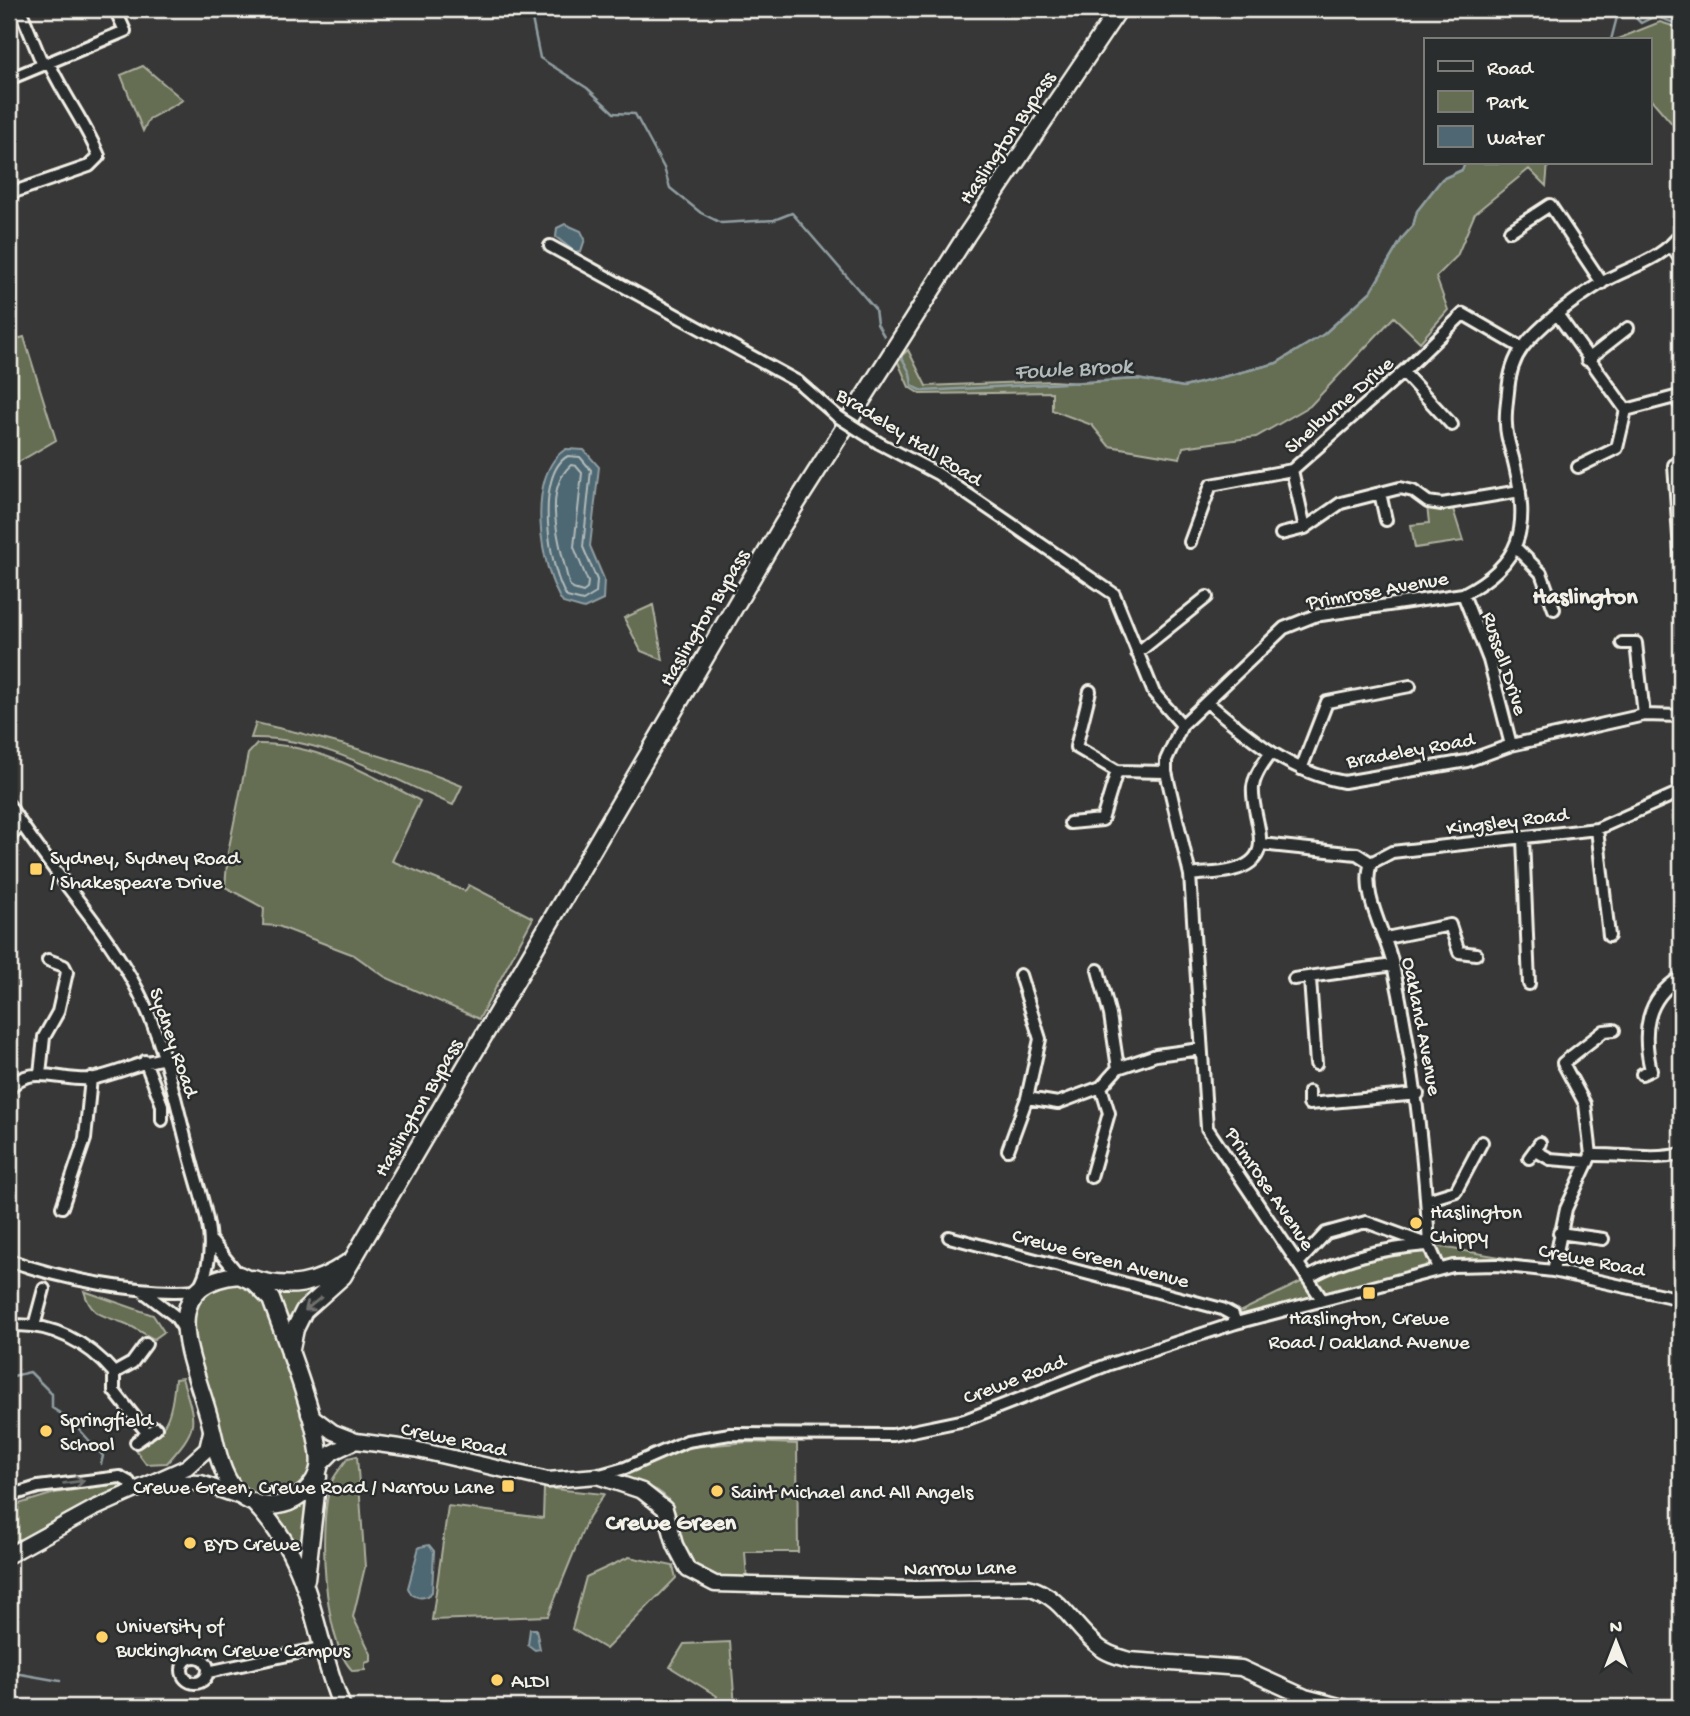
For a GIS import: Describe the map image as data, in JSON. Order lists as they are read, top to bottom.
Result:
{
  "streets": {
    "highway": ["Haslington Bypass"],
    "main road": ["Crewe Road", "Narrow Lane"],
    "street": [
      "Shelburne Drive",
      "Bradeley Hall Road",
      "Primrose Avenue",
      "Russell Drive",
      "Bradeley Road",
      "Kingsley Road",
      "Oakland Avenue",
      "Sydney Road",
      "Crewe Green Avenue"
    ]
  },
  "crossings": [
    ["Haslington Bypass", "Sydney Road"],
    ["Shelburne Drive", "Primrose Avenue"],
    ["Bradeley Hall Road", "Primrose Avenue"],
    ["Primrose Avenue", "Russell Drive"],
    ["Primrose Avenue", "Bradeley Road"],
    ["Primrose Avenue", "Crewe Road"],
    ["Russell Drive", "Bradeley Road"],
    ["Bradeley Road", "Kingsley Road"],
    ["Kingsley Road", "Oakland Avenue"],
    ["Oakland Avenue", "Crewe Road"],
    ["Crewe Green Avenue", "Crewe Road"],
    ["Crewe Road", "Narrow Lane"]
  ],
  "districts": ["Haslington", "Crewe Green"],
  "water": ["Fowle Brook"],
  "places": {
    "transit": ["Sydney, Sydney Road / Shakespeare Drive", "Haslington, Crewe Road / Oakland Avenue", "Crewe Green, Crewe Road / Narrow Lane"],
    "other": [
      "Haslington Chippy",
      "Springfield School",
      "Saint Michael and All Angels",
      "BYD Crewe",
      "University of Buckingham Crewe Campus",
      "ALDI"
    ]
  },
  "legend": ["Road", "Park", "Water"],
  "north": "top"
}
